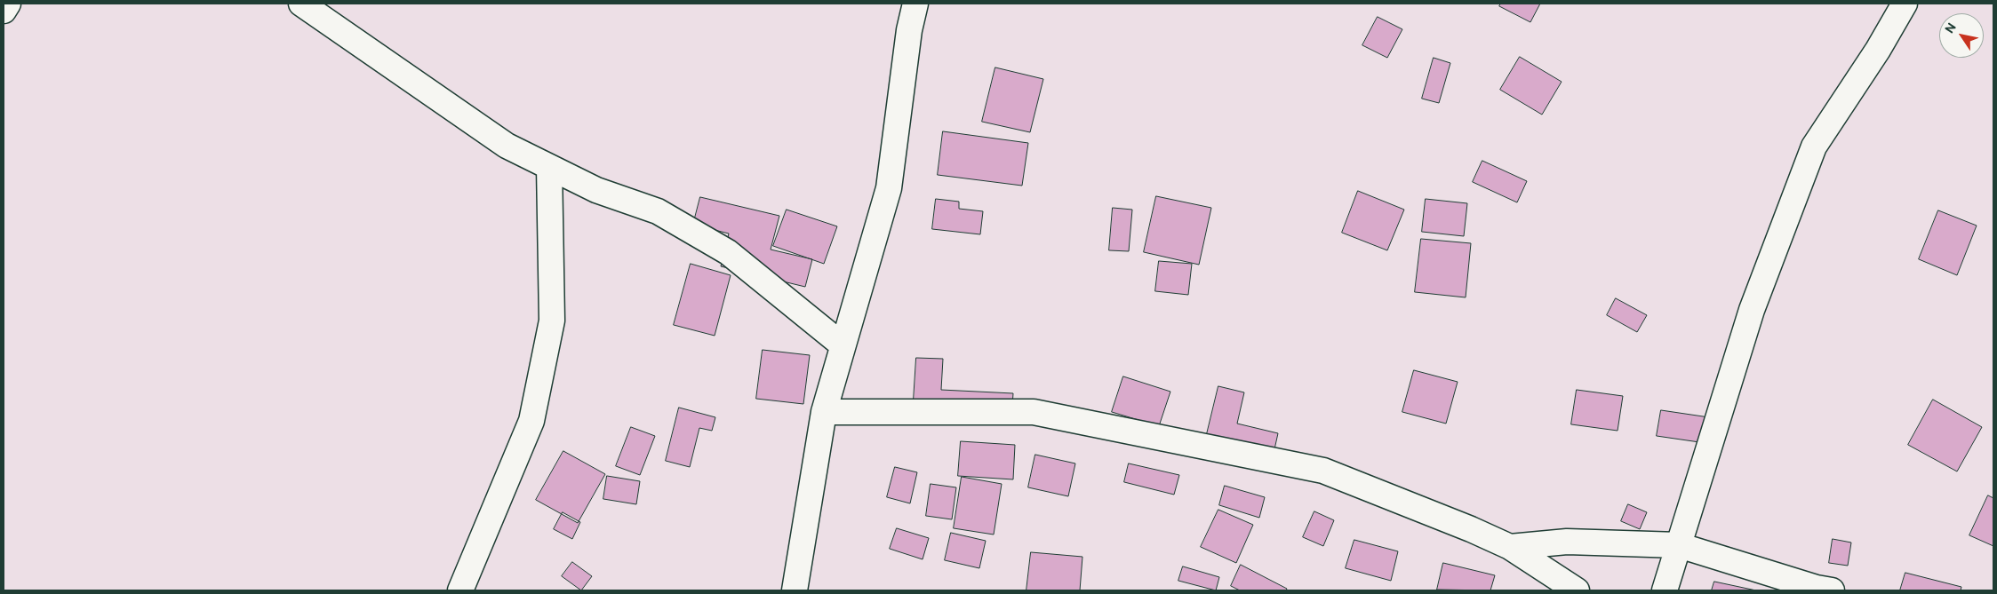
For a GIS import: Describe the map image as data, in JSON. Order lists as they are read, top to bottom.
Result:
{
  "north": "top left"
}
